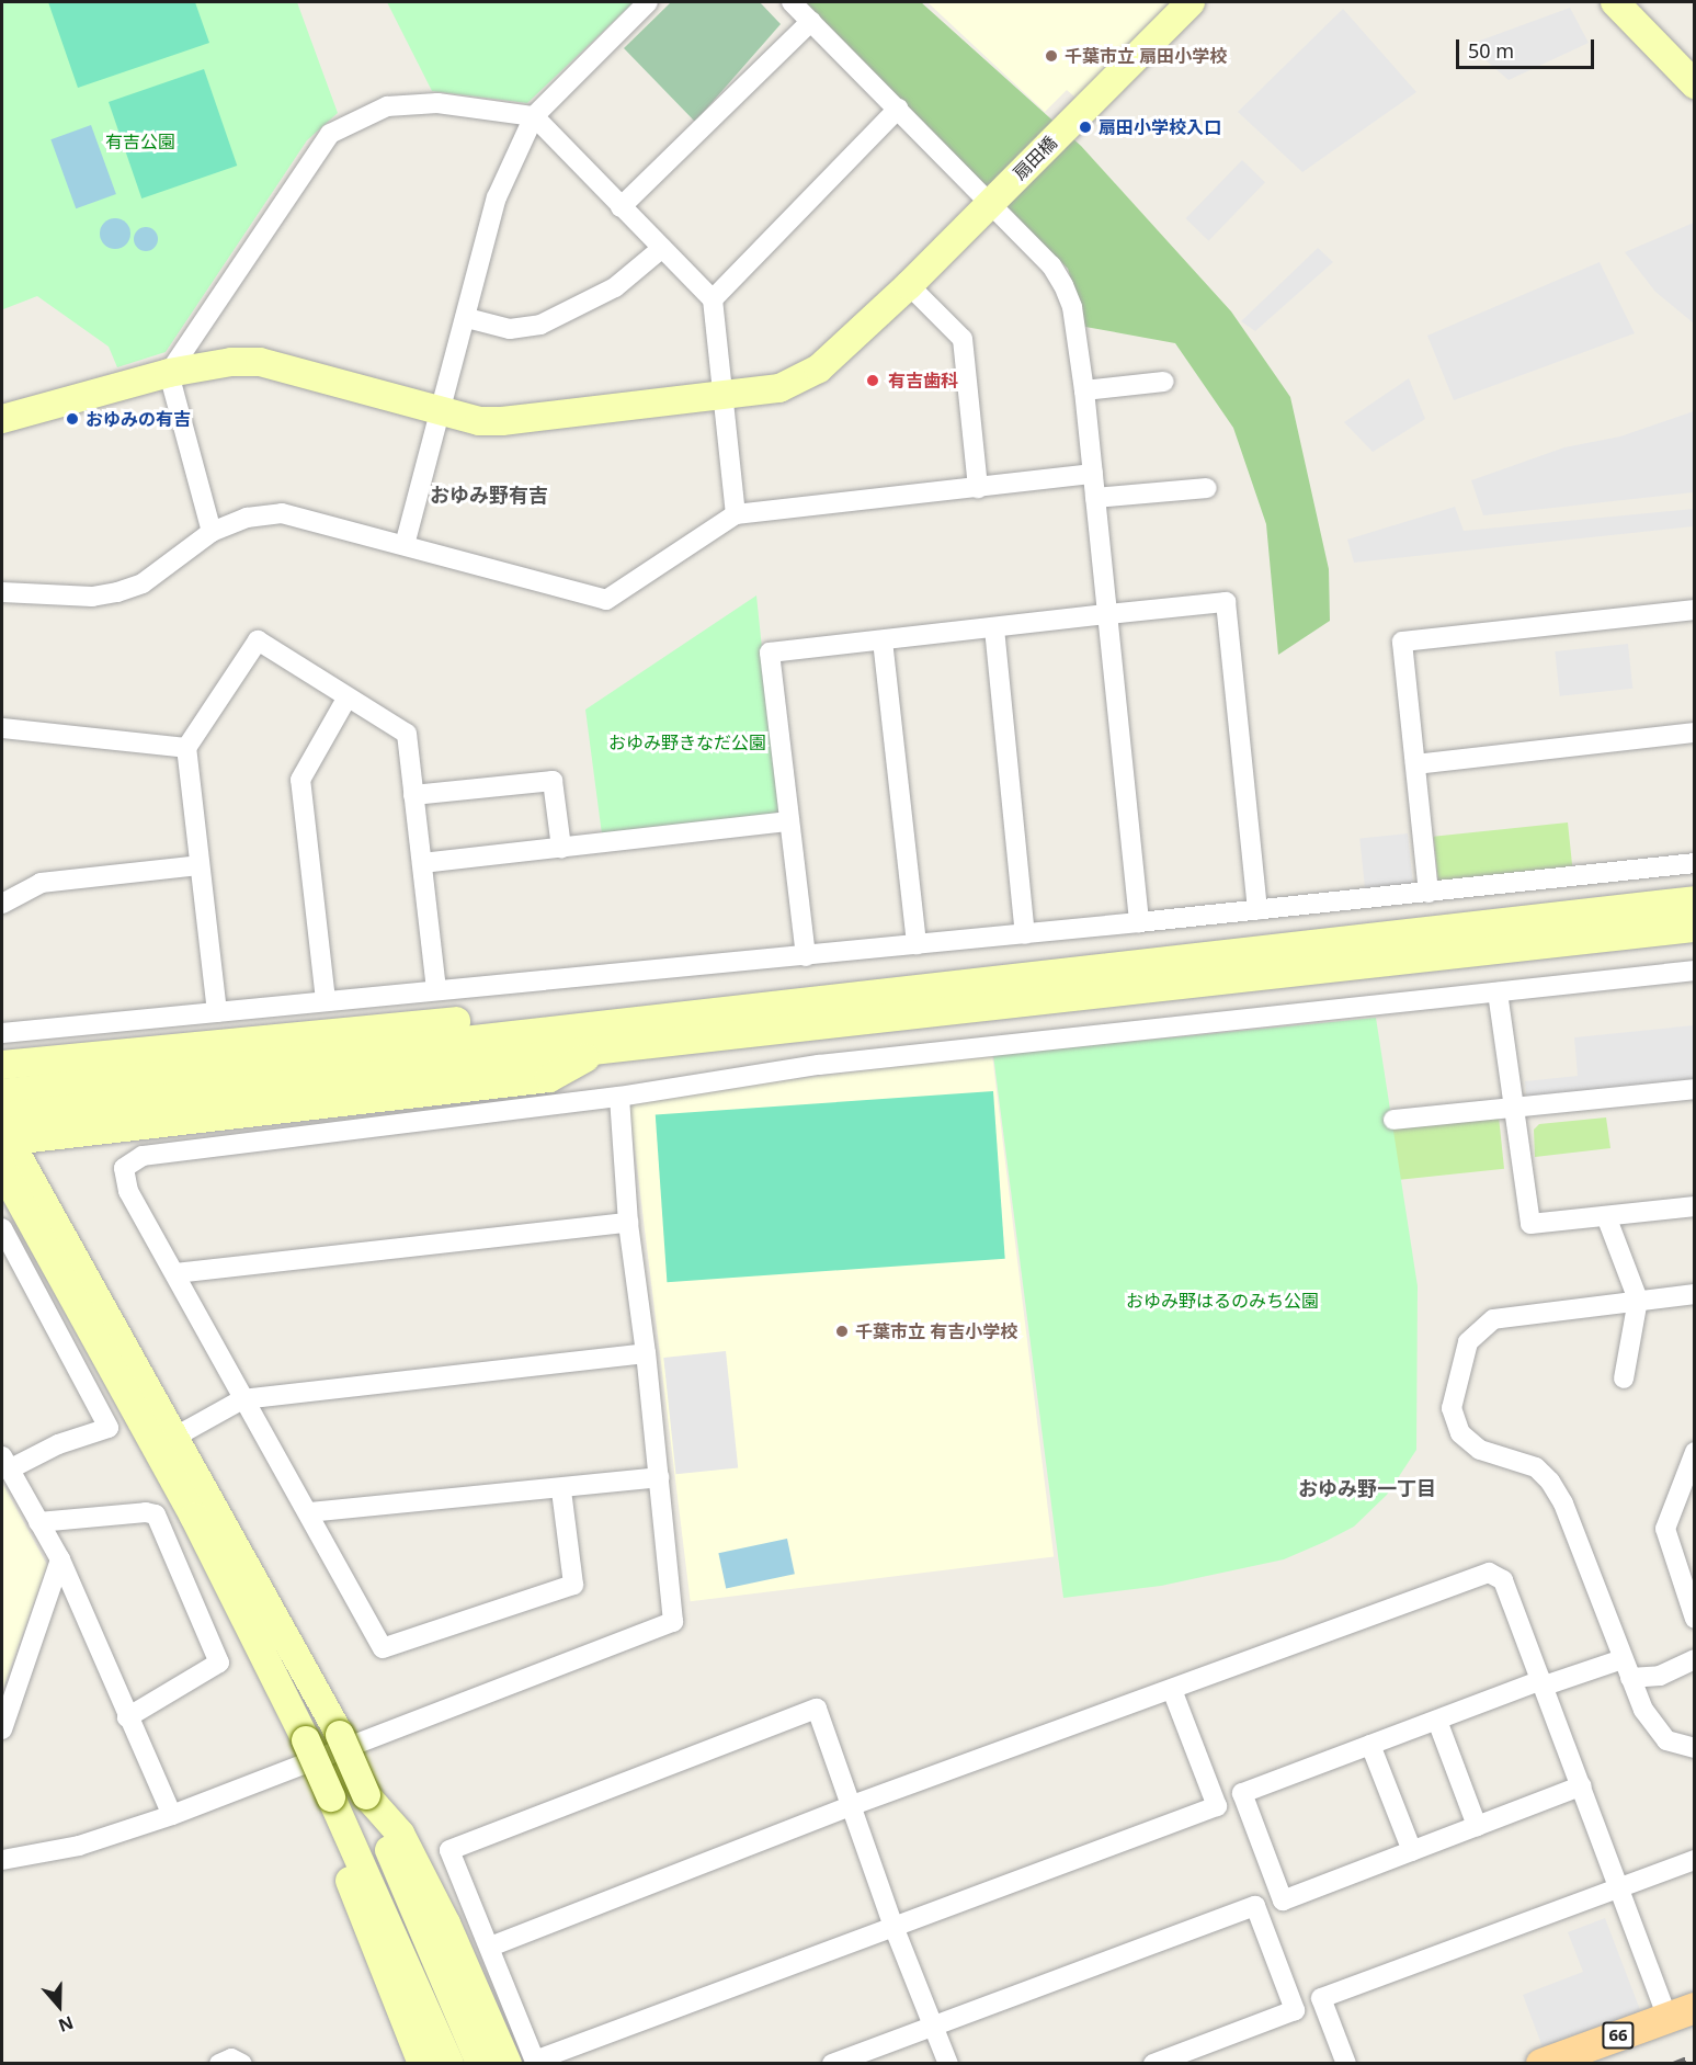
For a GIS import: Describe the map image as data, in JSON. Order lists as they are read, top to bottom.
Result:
{
  "streets": {
    "main road": ["66"],
    "street": ["扇田橋"]
  },
  "districts": ["おゆみ野有吉", "おゆみ野一丁目"],
  "parks": ["有吉公園", "おゆみ野きなだ公園", "おゆみ野はるのみち公園"],
  "places": [
    "千葉市立 扇田小学校",
    "扇田小学校入口",
    "有吉歯科",
    "おゆみの有吉",
    "千葉市立 有吉小学校"
  ],
  "scale_bar": "50 m",
  "north": "bottom"
}
